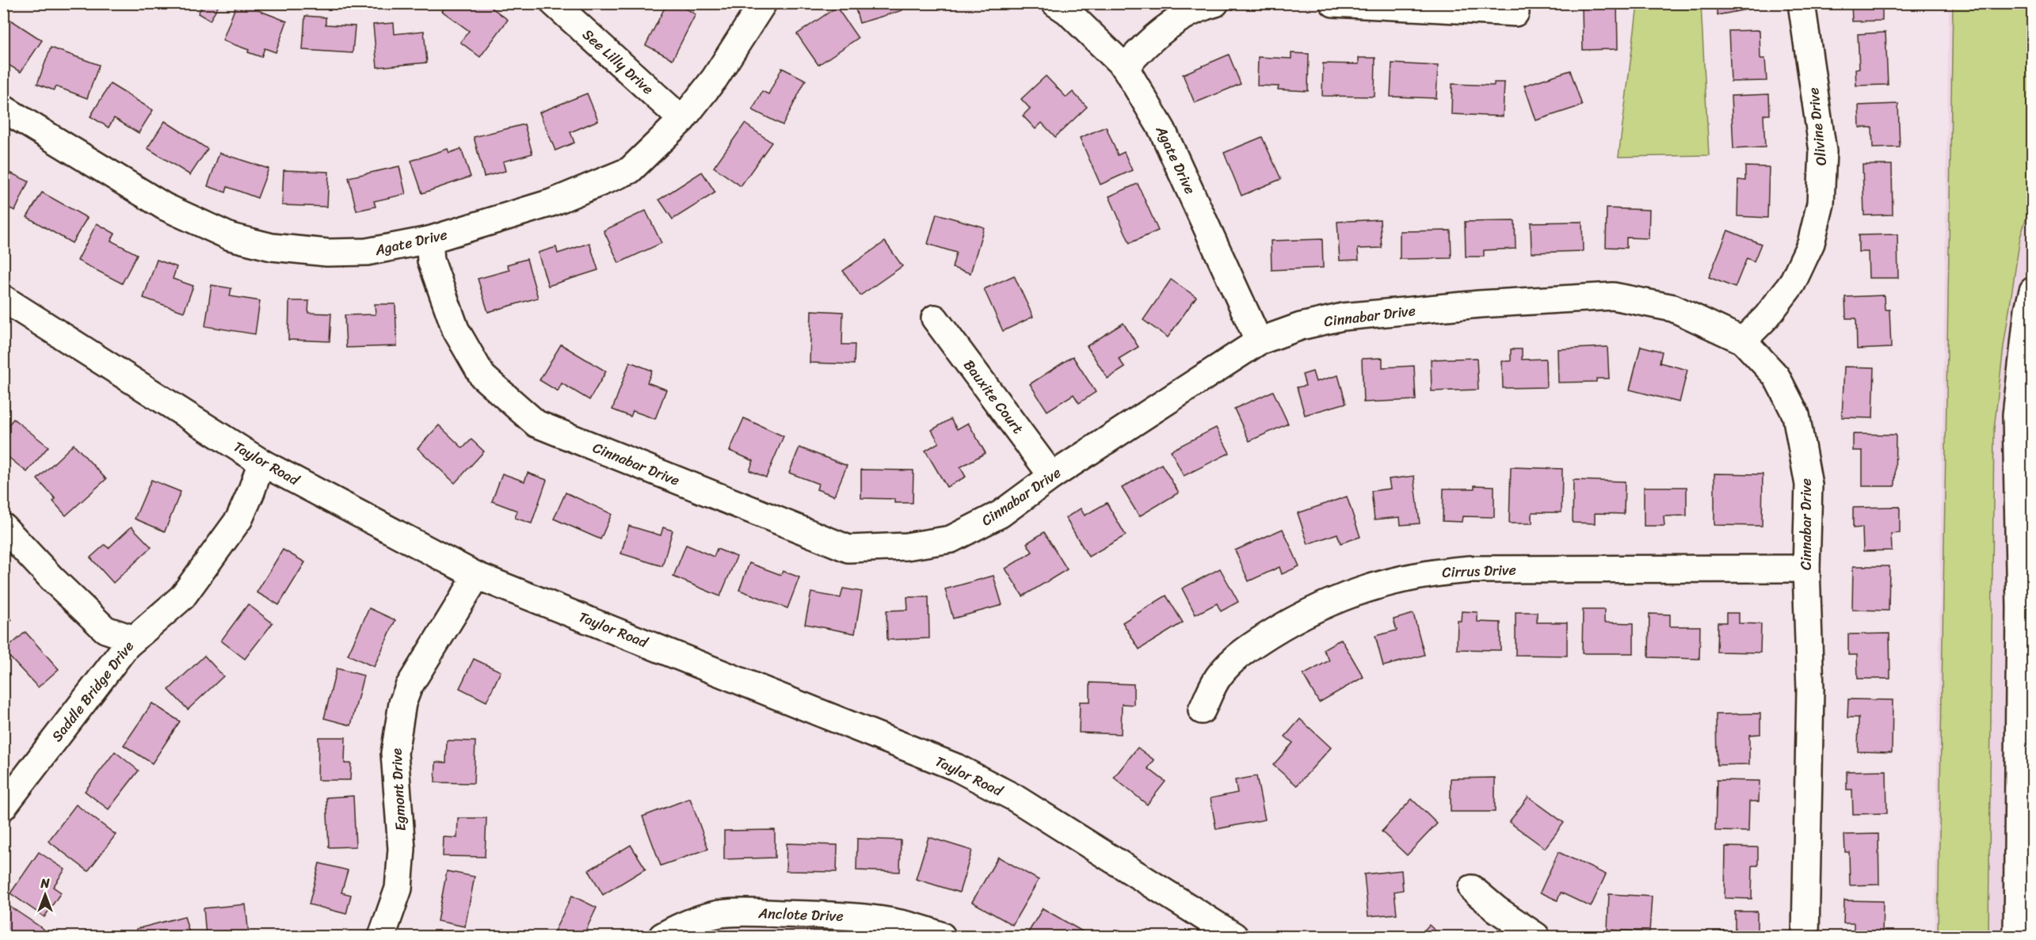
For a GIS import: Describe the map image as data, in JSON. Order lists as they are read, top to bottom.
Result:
{
  "streets": {
    "street": [
      "See Lilly Drive",
      "Olivine Drive",
      "Agate Drive",
      "Cinnabar Drive",
      "Bauxite Court",
      "Taylor Road",
      "Cirrus Drive",
      "Saddle Bridge Drive",
      "Egmont Drive",
      "Anclote Drive"
    ]
  },
  "crossings": [
    ["See Lilly Drive", "Agate Drive"],
    ["Olivine Drive", "Cinnabar Drive"],
    ["Agate Drive", "Cinnabar Drive"],
    ["Cinnabar Drive", "Bauxite Court"],
    ["Cinnabar Drive", "Cirrus Drive"],
    ["Taylor Road", "Saddle Bridge Drive"],
    ["Taylor Road", "Egmont Drive"]
  ],
  "north": "top"
}
